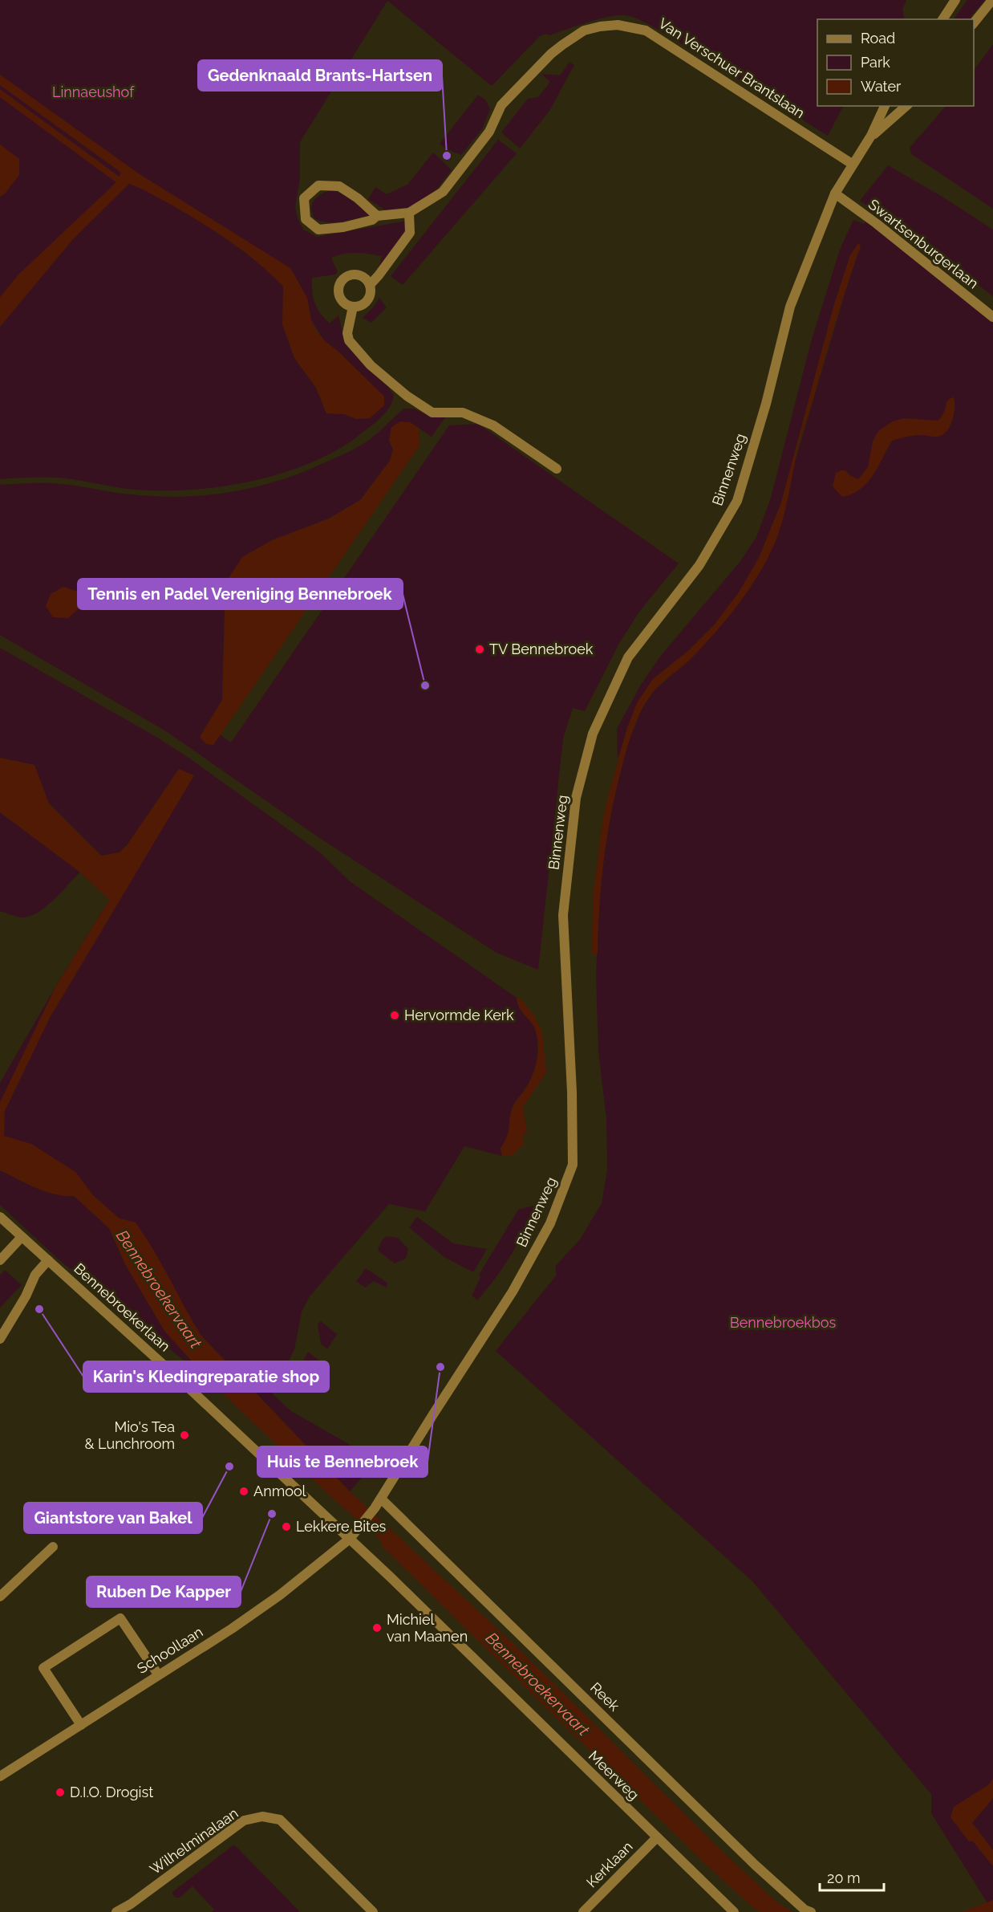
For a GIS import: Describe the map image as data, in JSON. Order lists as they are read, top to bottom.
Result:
{
  "streets": {
    "street": [
      "Van Verschuer Brantslaan",
      "Swartsenburgerlaan",
      "Binnenweg",
      "Bennebroekerlaan",
      "Schoollaan",
      "Reek",
      "Meerweg",
      "Wilhelminalaan",
      "Kerklaan"
    ]
  },
  "crossings": [
    ["Van Verschuer Brantslaan", "Binnenweg"],
    ["Swartsenburgerlaan", "Binnenweg"],
    ["Binnenweg", "Bennebroekerlaan"],
    ["Binnenweg", "Schoollaan"],
    ["Binnenweg", "Reek"],
    ["Binnenweg", "Meerweg"],
    ["Bennebroekerlaan", "Schoollaan"],
    ["Bennebroekerlaan", "Meerweg"],
    ["Schoollaan", "Meerweg"],
    ["Meerweg", "Kerklaan"]
  ],
  "water": ["Bennebroekervaart"],
  "parks": ["Linnaeushof", "Bennebroekbos"],
  "places": [
    "Gedenknaald Brants-Hartsen",
    "TV Bennebroek",
    "Tennis en Padel Vereniging Bennebroek",
    "Hervormde Kerk",
    "Karin's Kledingreparatie shop",
    "Huis te Bennebroek",
    "Mio's Tea & Lunchroom",
    "Giantstore van Bakel",
    "Anmool",
    "Ruben De Kapper",
    "Lekkere Bites",
    "Michiel van Maanen",
    "D.I.O. Drogist"
  ],
  "legend": ["Road", "Park", "Water"],
  "scale_bar": "20 m"
}
